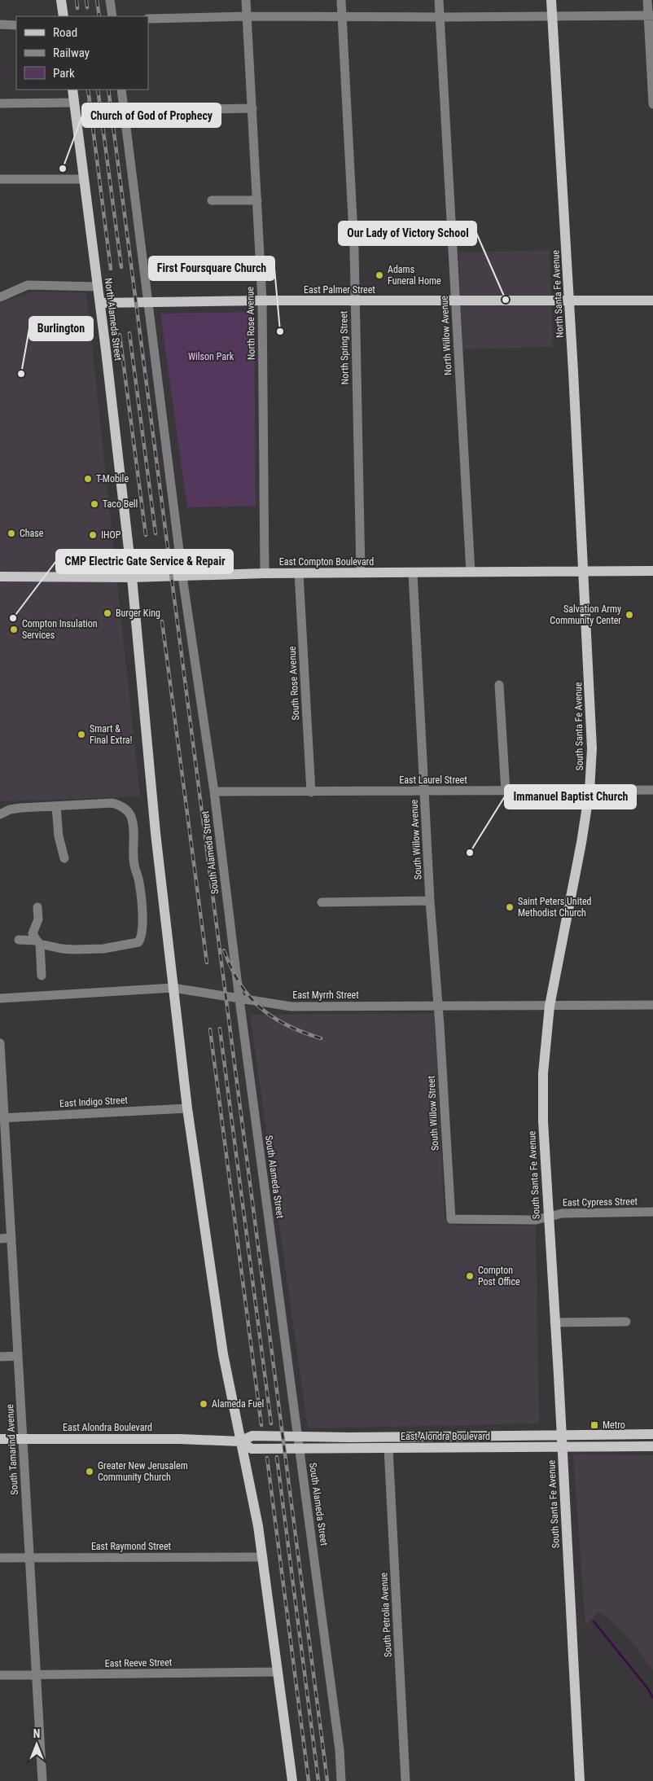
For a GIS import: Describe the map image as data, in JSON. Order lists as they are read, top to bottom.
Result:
{
  "streets": {
    "main road": [
      "East Palmer Street",
      "North Santa Fe Avenue",
      "North Alameda Street",
      "East Compton Boulevard",
      "South Santa Fe Avenue",
      "East Alondra Boulevard"
    ],
    "street": [
      "North Rose Avenue",
      "North Willow Avenue",
      "North Spring Street",
      "South Rose Avenue",
      "East Laurel Street",
      "South Willow Avenue",
      "South Alameda Street",
      "East Myrrh Street",
      "East Indigo Street",
      "South Willow Street",
      "East Cypress Street",
      "South Tamarind Avenue",
      "East Raymond Street",
      "South Petrolia Avenue",
      "East Reeve Street"
    ]
  },
  "crossings": [
    ["East Palmer Street", "North Santa Fe Avenue"],
    ["East Palmer Street", "North Alameda Street"],
    ["East Palmer Street", "North Rose Avenue"],
    ["East Palmer Street", "North Willow Avenue"],
    ["East Palmer Street", "North Spring Street"],
    ["North Santa Fe Avenue", "East Compton Boulevard"],
    ["North Santa Fe Avenue", "South Santa Fe Avenue"],
    ["North Alameda Street", "East Compton Boulevard"],
    ["North Rose Avenue", "East Compton Boulevard"],
    ["North Willow Avenue", "East Compton Boulevard"],
    ["North Spring Street", "East Compton Boulevard"],
    ["East Compton Boulevard", "South Rose Avenue"],
    ["East Compton Boulevard", "South Santa Fe Avenue"],
    ["East Compton Boulevard", "South Willow Avenue"],
    ["East Compton Boulevard", "South Alameda Street"],
    ["South Rose Avenue", "East Laurel Street"],
    ["South Santa Fe Avenue", "East Laurel Street"],
    ["South Santa Fe Avenue", "East Myrrh Street"],
    ["South Santa Fe Avenue", "East Cypress Street"],
    ["South Santa Fe Avenue", "East Alondra Boulevard"],
    ["East Laurel Street", "South Willow Avenue"],
    ["East Laurel Street", "South Alameda Street"],
    ["South Willow Avenue", "East Myrrh Street"],
    ["South Willow Avenue", "South Willow Street"],
    ["South Alameda Street", "East Myrrh Street"],
    ["South Alameda Street", "East Alondra Boulevard"],
    ["East Myrrh Street", "South Willow Street"],
    ["East Indigo Street", "South Tamarind Avenue"],
    ["South Willow Street", "East Cypress Street"],
    ["East Alondra Boulevard", "South Tamarind Avenue"],
    ["East Alondra Boulevard", "South Petrolia Avenue"],
    ["South Tamarind Avenue", "East Raymond Street"],
    ["South Tamarind Avenue", "East Reeve Street"]
  ],
  "parks": ["Wilson Park"],
  "places": {
    "other": [
      "Church of God of Prophecy",
      "Adams Funeral Home",
      "Our Lady of Victory School",
      "First Foursquare Church",
      "Burlington",
      "T-Mobile",
      "Taco Bell",
      "Chase",
      "IHOP",
      "Burger King",
      "Salvation Army Community Center",
      "CMP Electric Gate Service & Repair",
      "Compton Insulation Services",
      "Smart & Final Extra!",
      "Immanuel Baptist Church",
      "Saint Peters United Methodist Church",
      "Compton Post Office",
      "Alameda Fuel",
      "Greater New Jerusalem Community Church"
    ],
    "transit": ["Metro"]
  },
  "legend": ["Road", "Railway", "Park"],
  "north": "top"
}
